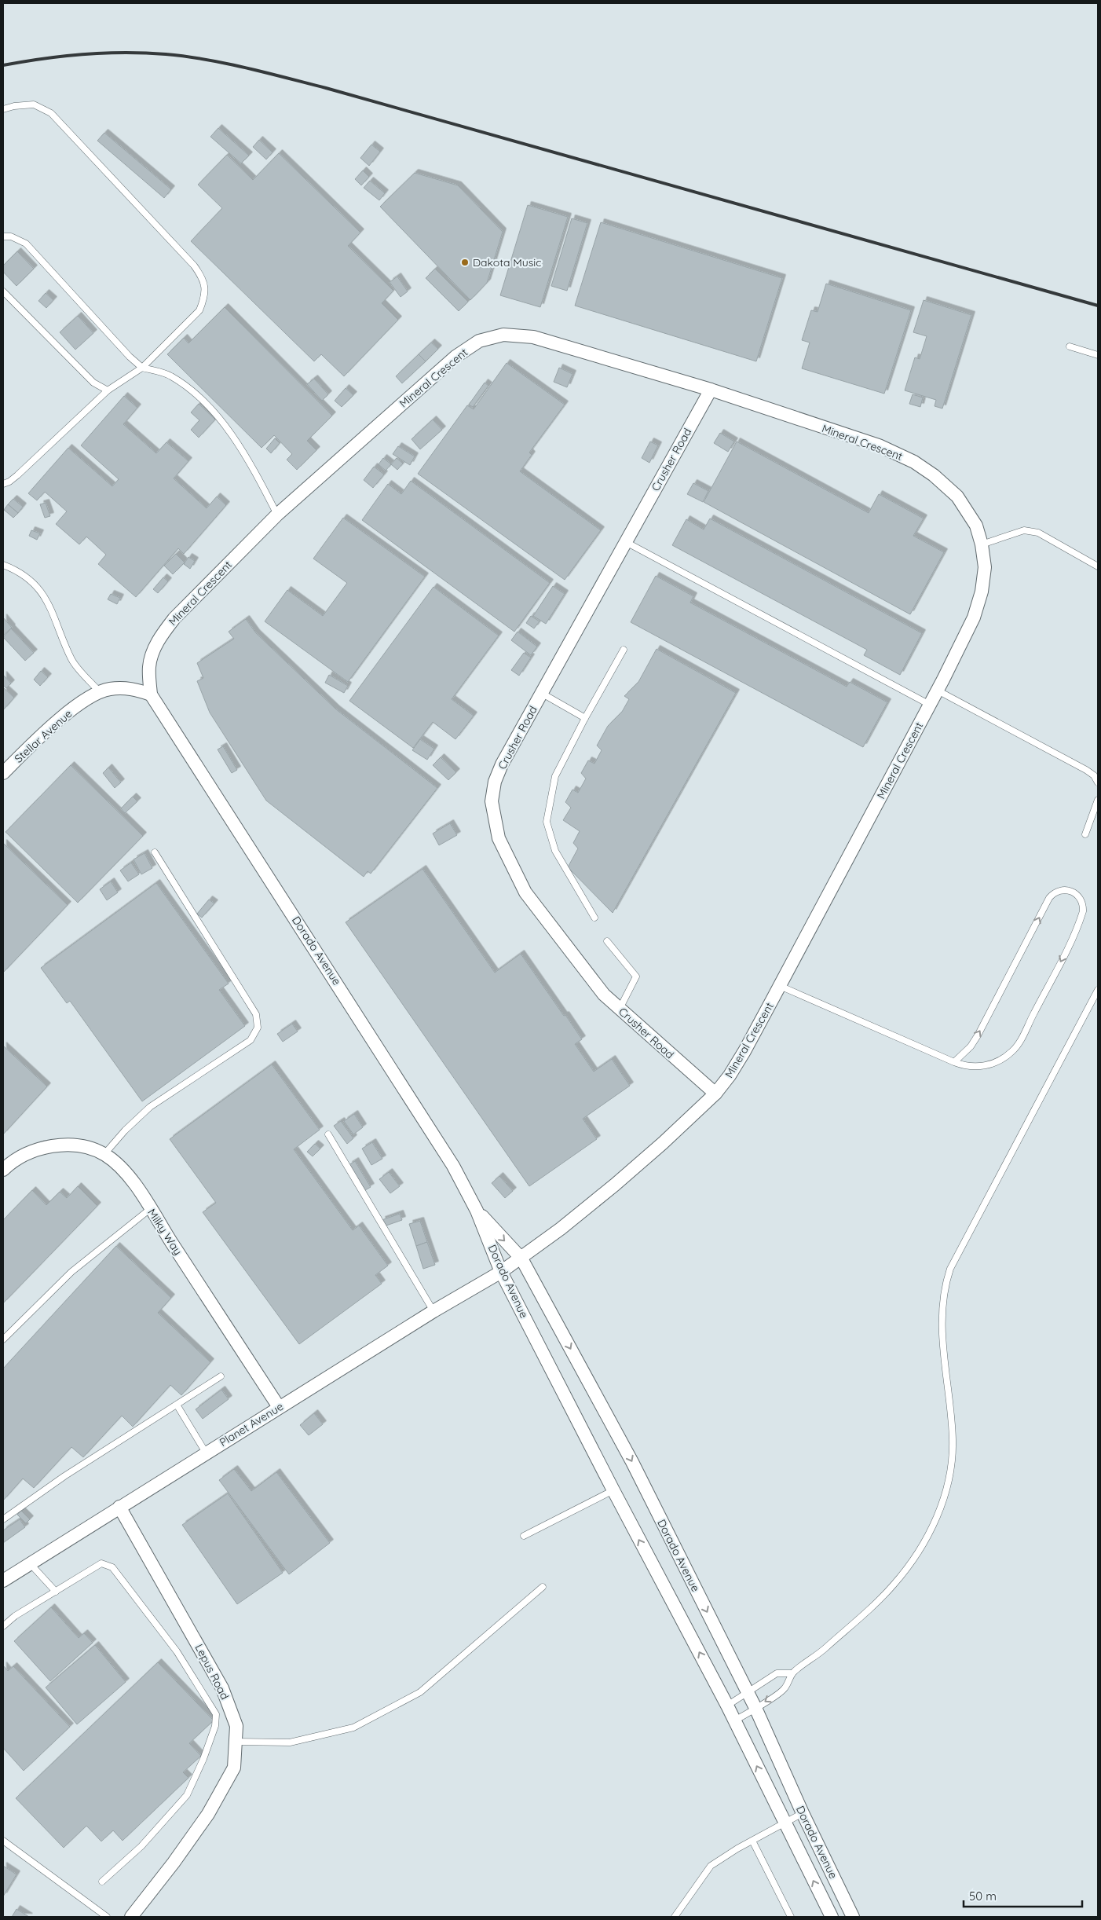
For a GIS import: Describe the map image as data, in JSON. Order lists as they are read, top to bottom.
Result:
{
  "streets": {
    "street": [
      "Mineral Crescent",
      "Crusher Road",
      "Stellar Avenue",
      "Dorado Avenue",
      "Milky Way",
      "Planet Avenue",
      "Lepus Road"
    ]
  },
  "crossings": [
    ["Mineral Crescent", "Crusher Road"],
    ["Mineral Crescent", "Stellar Avenue"],
    ["Mineral Crescent", "Dorado Avenue"],
    ["Mineral Crescent", "Planet Avenue"],
    ["Stellar Avenue", "Dorado Avenue"],
    ["Dorado Avenue", "Planet Avenue"],
    ["Milky Way", "Planet Avenue"],
    ["Planet Avenue", "Lepus Road"]
  ],
  "places": ["Dakota Music"],
  "scale_bar": "50 m"
}
